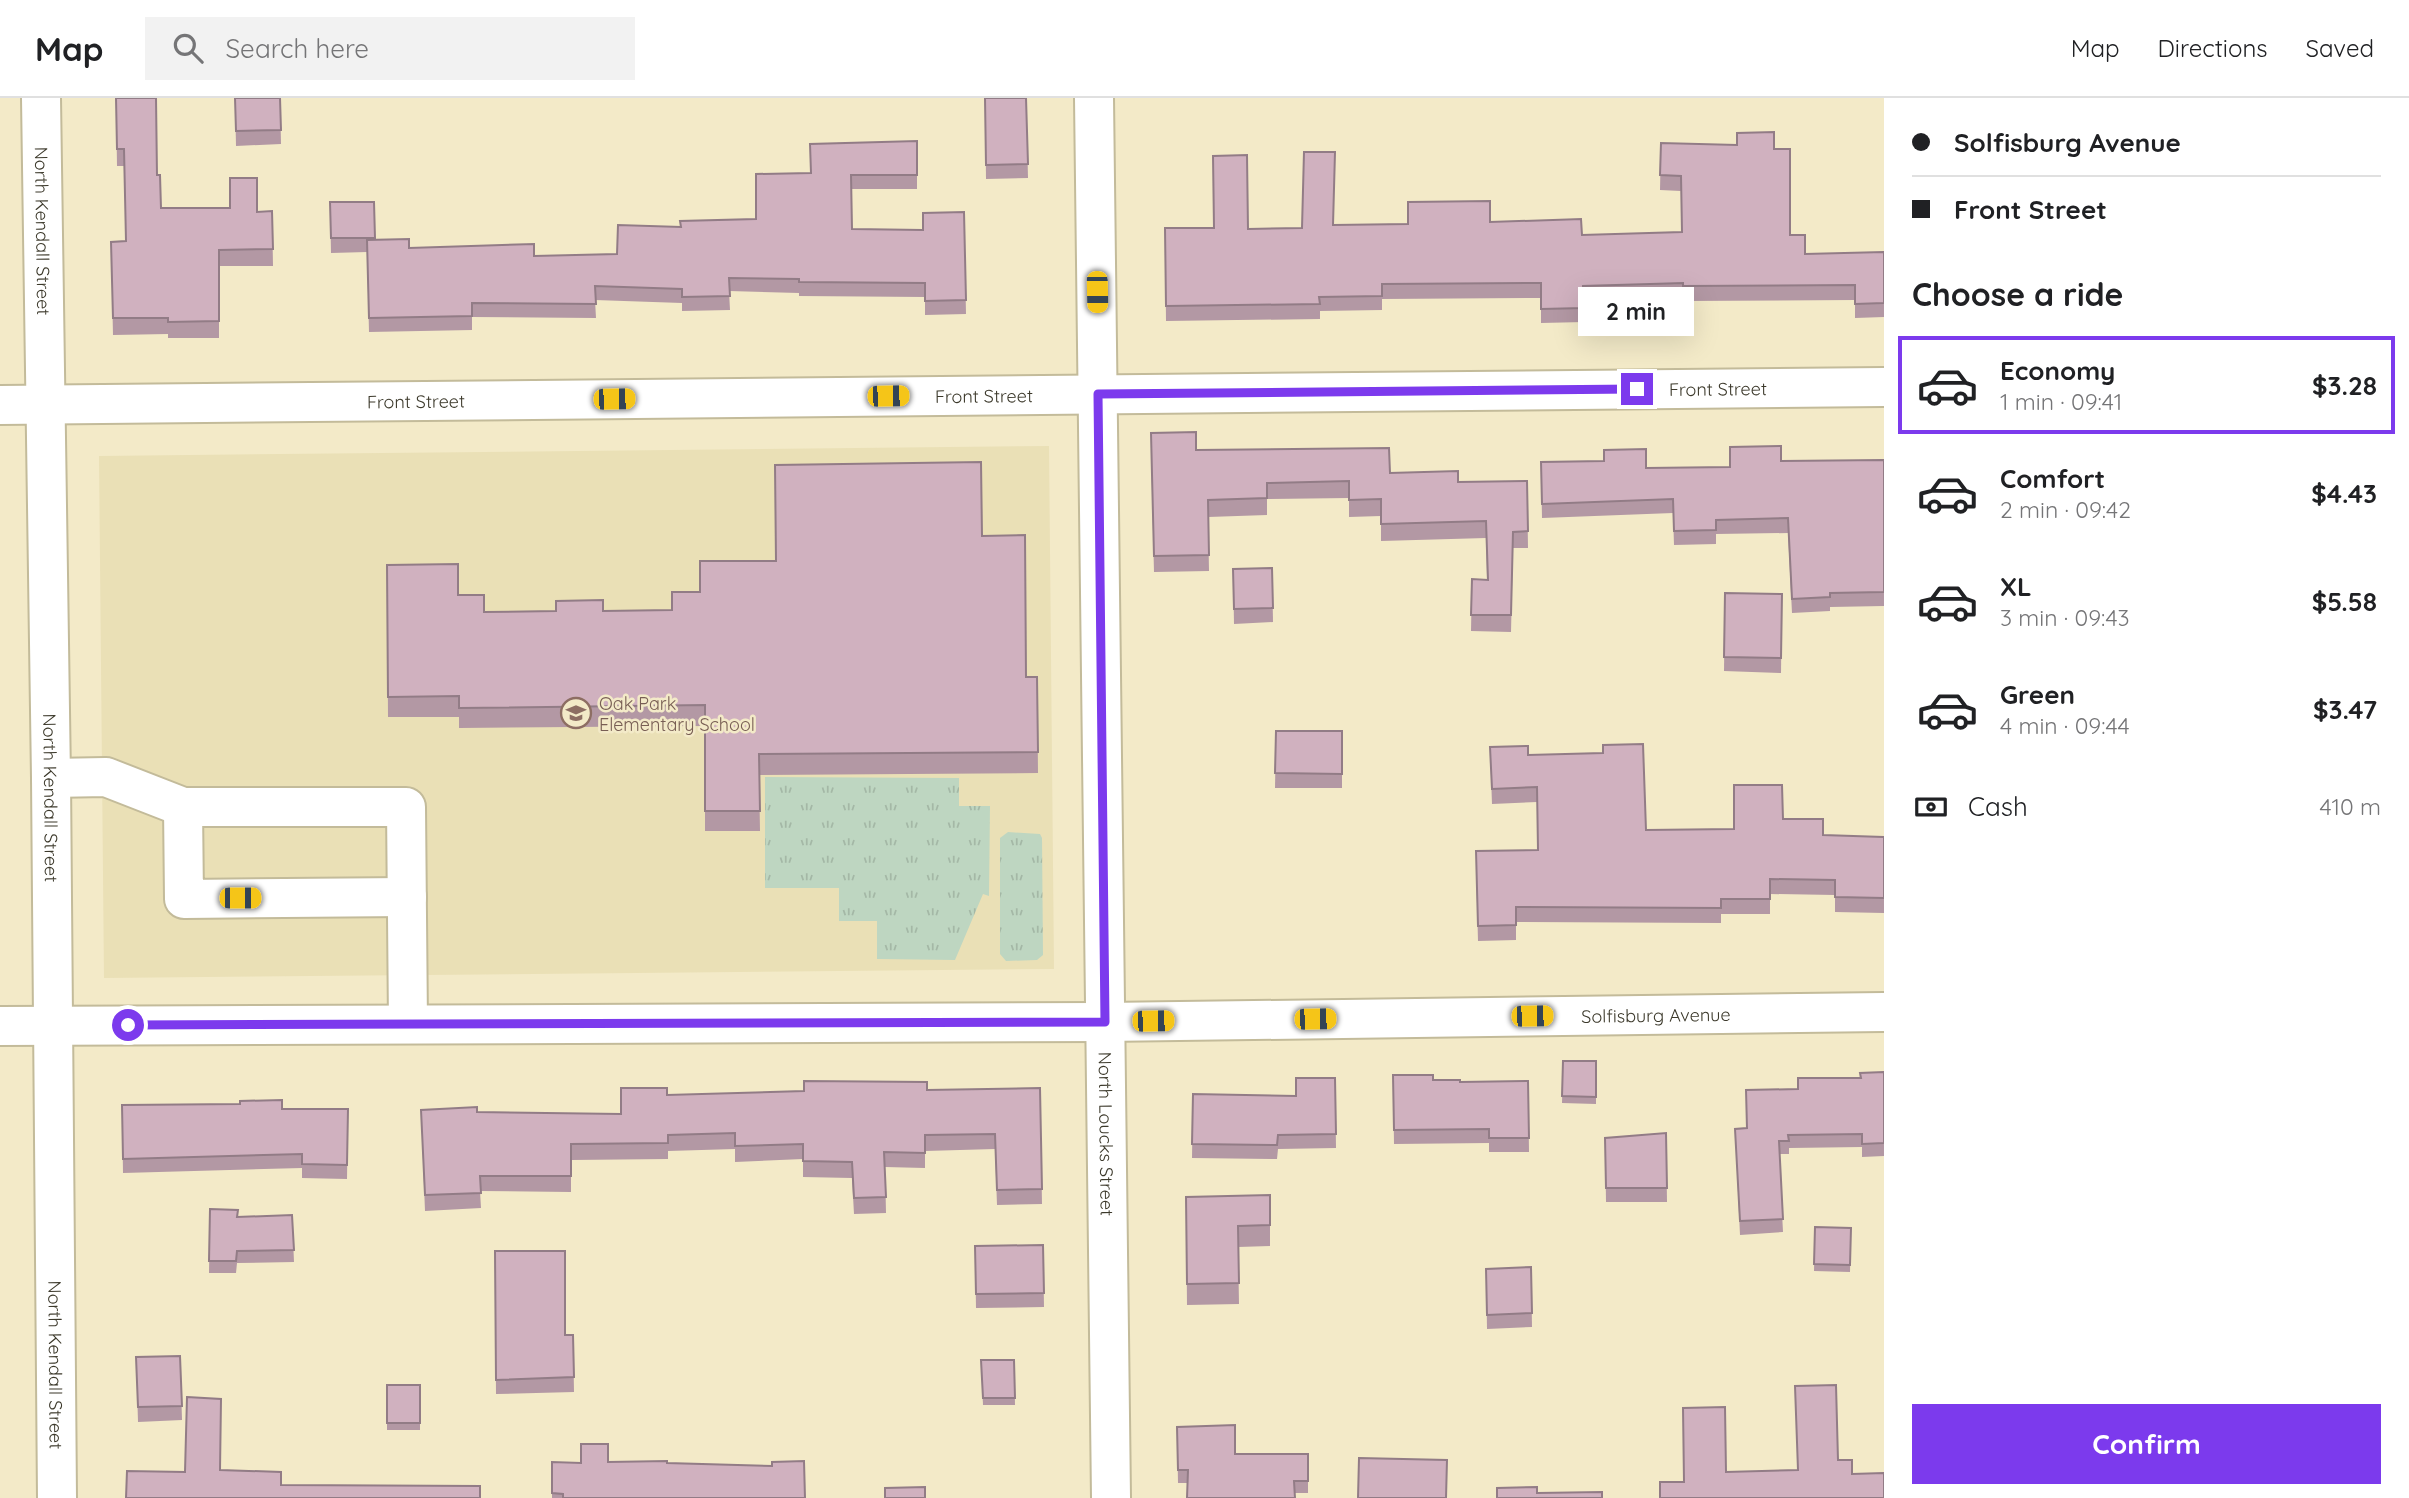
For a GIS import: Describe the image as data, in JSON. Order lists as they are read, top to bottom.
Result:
{
  "streets": {
    "street": [
      "North Kendall Street",
      "Front Street",
      "Solfisburg Avenue",
      "North Loucks Street"
    ]
  },
  "crossings": [
    ["North Kendall Street", "Front Street"],
    ["North Kendall Street", "Solfisburg Avenue"],
    ["Front Street", "North Loucks Street"],
    ["Solfisburg Avenue", "North Loucks Street"]
  ],
  "places": {
    "school or university": ["Oak Park Elementary School"]
  },
  "page": {
    "header": "Map",
    "search": "Search here",
    "nav": ["Map", "Directions", "Saved"],
    "banner": ["Solfisburg Avenue", "Front Street"],
    "heading": "Choose a ride",
    "bubble": "2 min",
    "list": [
      {
        "name": "Economy",
        "note": "1 min · 09:41",
        "value": "$3.28"
      },
      {
        "name": "Comfort",
        "note": "2 min · 09:42",
        "value": "$4.43"
      },
      {
        "name": "XL",
        "note": "3 min · 09:43",
        "value": "$5.58"
      },
      {
        "name": "Green",
        "note": "4 min · 09:44",
        "value": "$3.47"
      }
    ],
    "pay": ["Cash", "410 m"],
    "buttons": "Confirm"
  }
}
